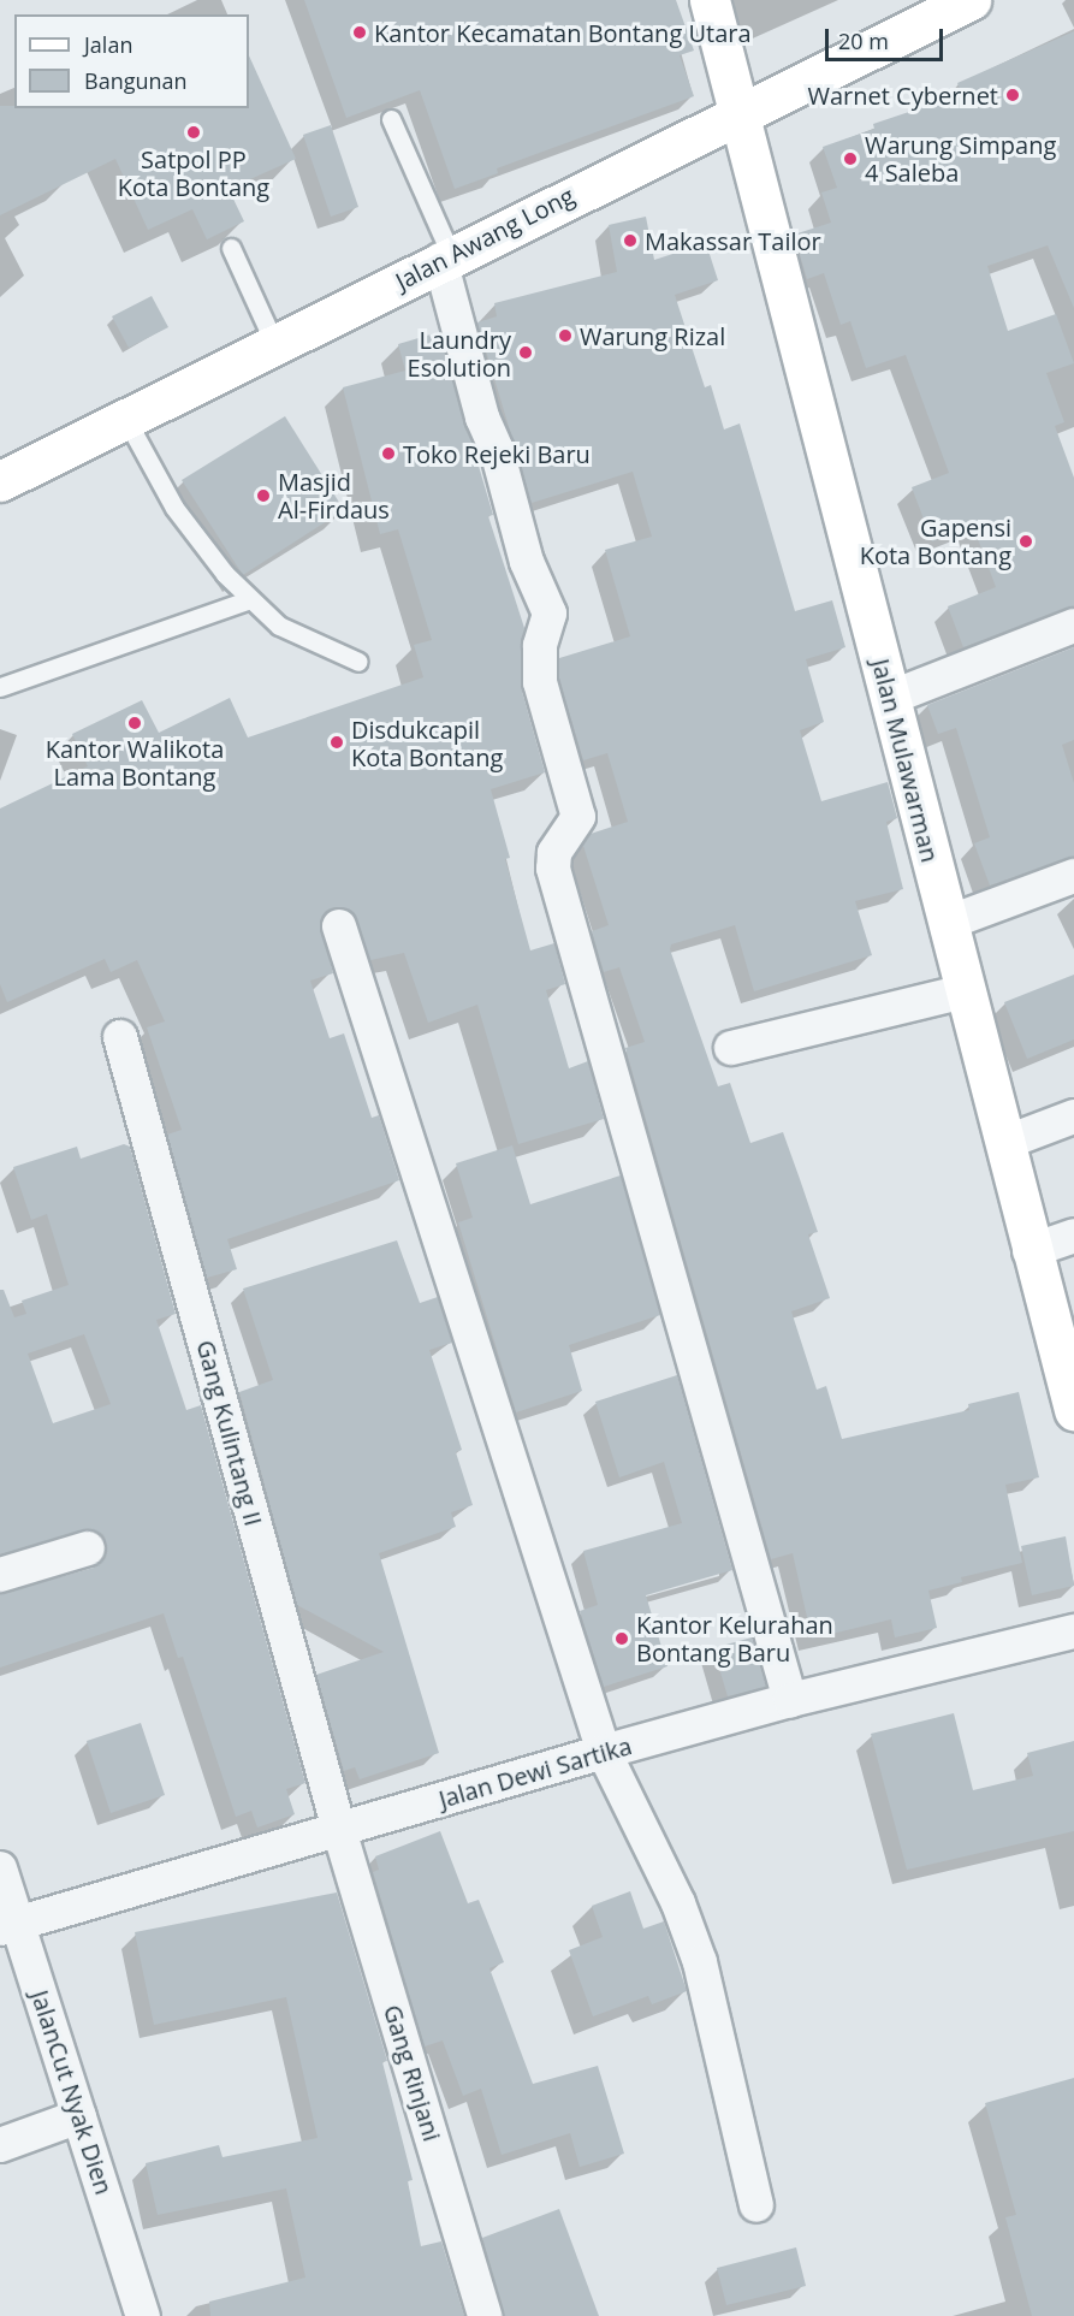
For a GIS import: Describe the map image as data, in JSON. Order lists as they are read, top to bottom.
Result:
{
  "streets": {
    "street": [
      "Jalan Awang Long",
      "Jalan Mulawarman",
      "Gang Kulintang II",
      "Jalan Dewi Sartika",
      "Gang Rinjani",
      "JalanCut Nyak Dien"
    ]
  },
  "crossings": [
    ["Jalan Awang Long", "Jalan Mulawarman"],
    ["Gang Kulintang II", "Jalan Dewi Sartika"],
    ["Gang Kulintang II", "Gang Rinjani"],
    ["Jalan Dewi Sartika", "Gang Rinjani"],
    ["Jalan Dewi Sartika", "JalanCut Nyak Dien"]
  ],
  "places": [
    "Kantor Kecamatan Bontang Utara",
    "Warnet Cybernet",
    "Satpol PP Kota Bontang",
    "Warung Simpang 4 Saleba",
    "Makassar Tailor",
    "Warung Rizal",
    "Laundry Esolution",
    "Toko Rejeki Baru",
    "Masjid Al-Firdaus",
    "Gapensi Kota Bontang",
    "Kantor Walikota Lama Bontang",
    "Disdukcapil Kota Bontang",
    "Kantor Kelurahan Bontang Baru"
  ],
  "legend": ["Jalan", "Bangunan"],
  "scale_bar": "20 m"
}
